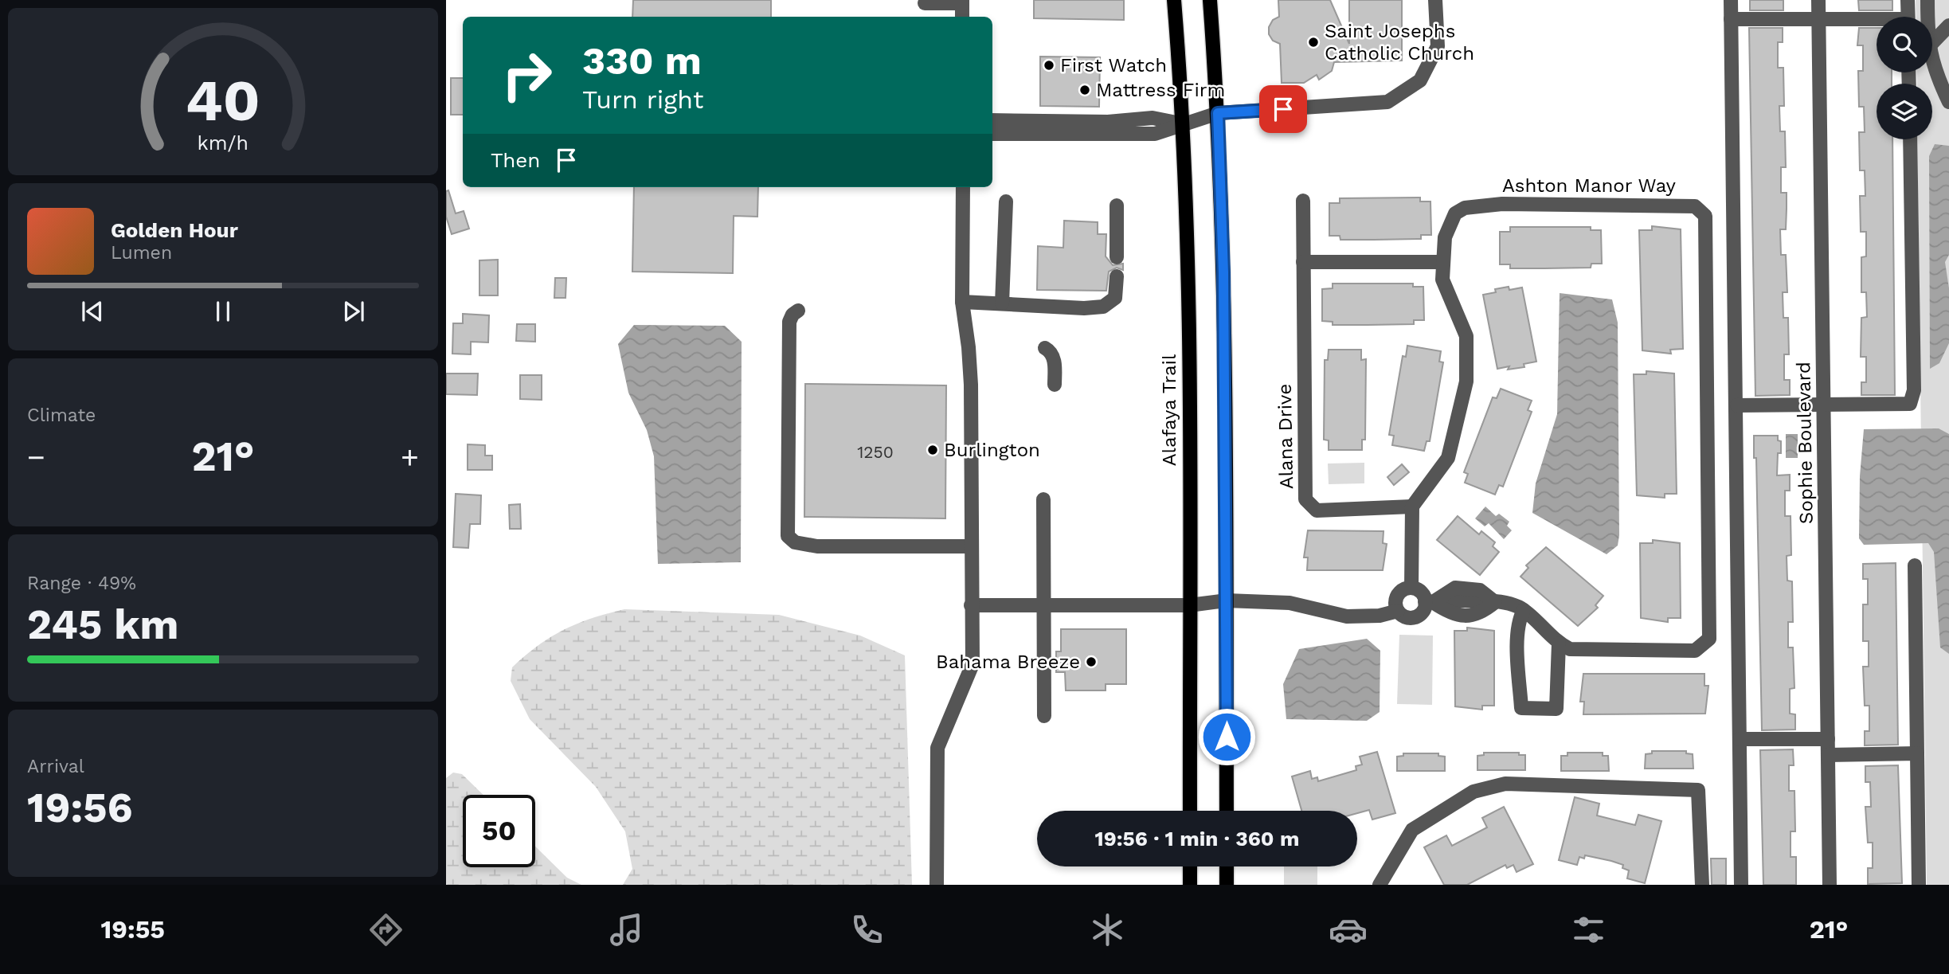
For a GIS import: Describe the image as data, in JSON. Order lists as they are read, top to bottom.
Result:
{
  "streets": {
    "main road": ["Alafaya Trail"],
    "street": ["Ashton Manor Way", "Alana Drive", "Sophie Boulevard"]
  },
  "crossings": [
    ["Ashton Manor Way", "Alana Drive"]
  ],
  "places": [
    "Saint Josephs Catholic Church",
    "First Watch",
    "Mattress Firm",
    "Burlington",
    "Bahama Breeze"
  ],
  "house_numbers": ["1250"],
  "page": {
    "turn": ["330 m", "Turn right"],
    "then": "Then",
    "song": ["Golden Hour", "Lumen"],
    "tile": [
      "Climate",
      ["Range · 49%", "245 km"],
      ["Arrival", "19:56"]
    ],
    "heat": ["−", "21°", "+"],
    "limit": "50",
    "trip": "19:56 · 1 min · 360 m",
    "tabs": ["19:55", "21°"],
    "gauge": ["40", "km/h"]
  }
}
